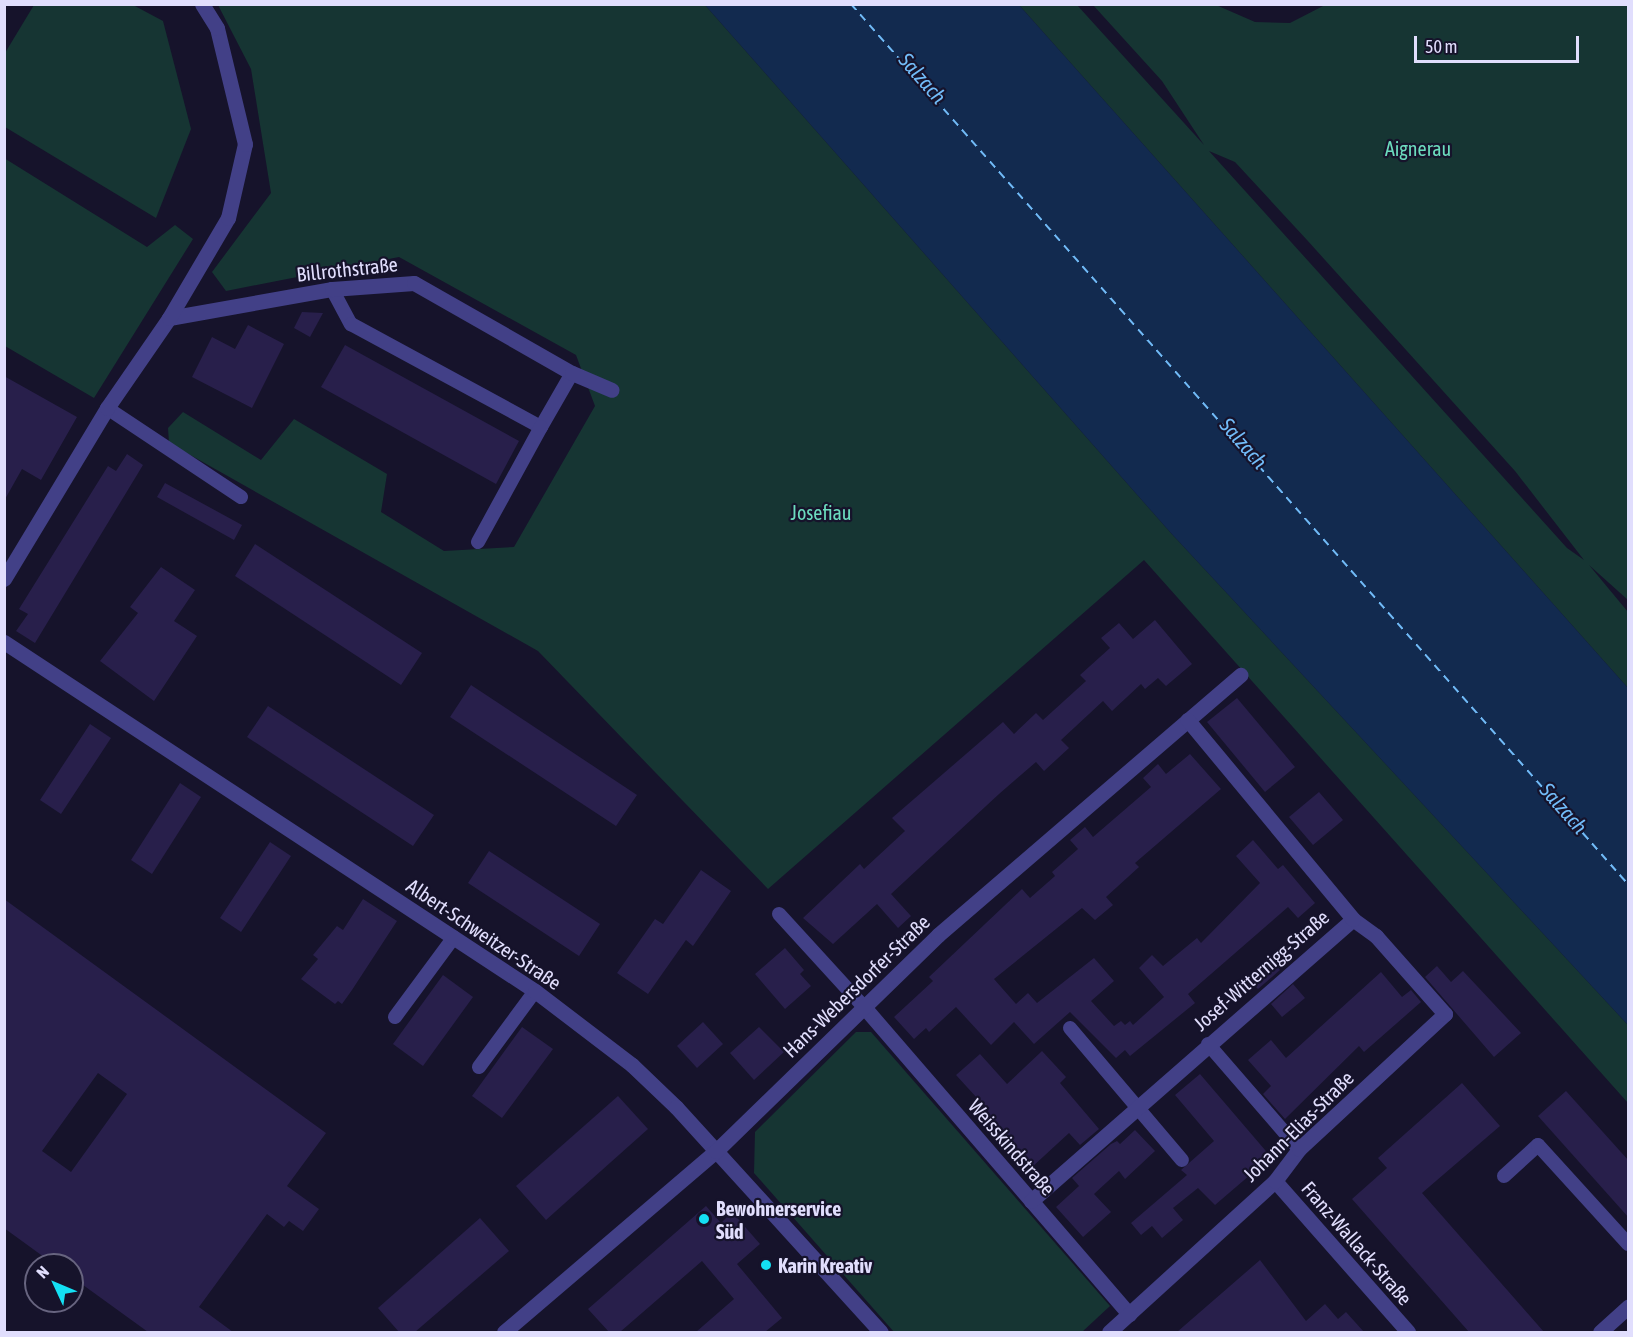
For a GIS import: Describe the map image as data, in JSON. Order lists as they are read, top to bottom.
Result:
{
  "streets": {
    "street": [
      "Billrothstraße",
      "Albert-Schweitzer-Straße",
      "Josef-Witternigg-Straße",
      "Hans-Webersdorfer-Straße",
      "Johann-Elias-Straße",
      "Weisskindstraße",
      "Franz-Wallack-Straße"
    ]
  },
  "crossings": [
    ["Albert-Schweitzer-Straße", "Hans-Webersdorfer-Straße"],
    ["Josef-Witternigg-Straße", "Hans-Webersdorfer-Straße"],
    ["Josef-Witternigg-Straße", "Johann-Elias-Straße"],
    ["Josef-Witternigg-Straße", "Weisskindstraße"],
    ["Hans-Webersdorfer-Straße", "Weisskindstraße"],
    ["Johann-Elias-Straße", "Weisskindstraße"],
    ["Johann-Elias-Straße", "Franz-Wallack-Straße"]
  ],
  "water": ["Salzach"],
  "parks": ["Aignerau", "Josefiau"],
  "places": ["Bewohnerservice Süd", "Karin Kreativ"],
  "scale_bar": "50 m",
  "north": "top left"
}
